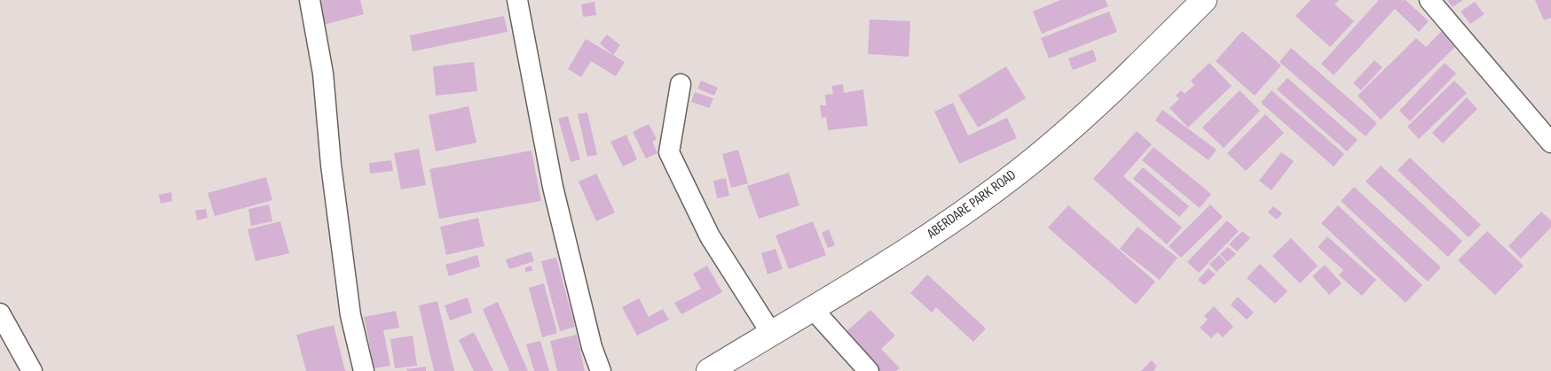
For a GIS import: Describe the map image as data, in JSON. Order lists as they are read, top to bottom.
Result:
{
  "streets": {
    "street": ["ABERDARE PARK ROAD"]
  }
}
